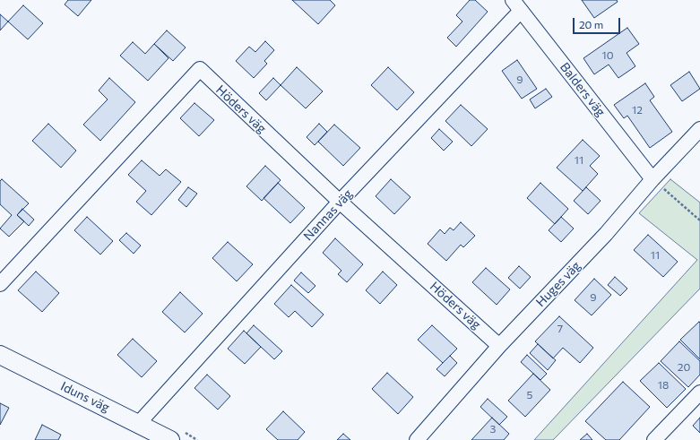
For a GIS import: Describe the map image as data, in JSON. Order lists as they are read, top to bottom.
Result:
{
  "streets": {
    "street": [
      "Balders väg",
      "Höders väg",
      "Nannas väg",
      "Huges väg",
      "Iduns väg"
    ]
  },
  "crossings": [
    ["Balders väg", "Nannas väg"],
    ["Balders väg", "Huges väg"],
    ["Höders väg", "Nannas väg"],
    ["Höders väg", "Huges väg"],
    ["Nannas väg", "Iduns väg"]
  ],
  "house_numbers": [
    "10",
    "9",
    "12",
    "11",
    "11",
    "9",
    "7",
    "20",
    "18",
    "5",
    "3"
  ],
  "scale_bar": "20 m"
}
